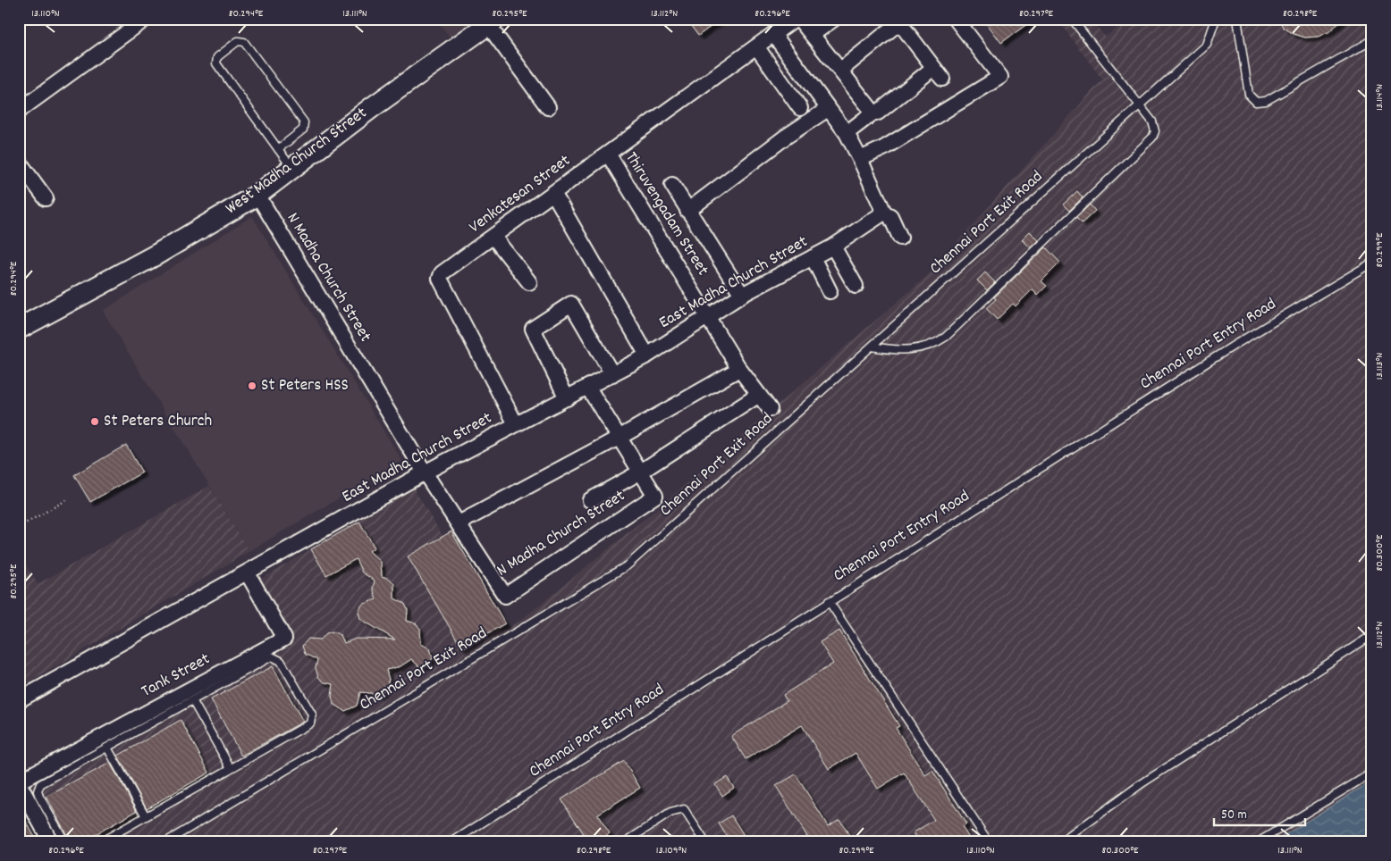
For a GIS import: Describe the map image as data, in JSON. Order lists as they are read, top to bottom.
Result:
{
  "streets": {
    "main road": ["West Madha Church Street"],
    "street": [
      "Venkatesan Street",
      "Thiruvengadam Street",
      "N Madha Church Street",
      "East Madha Church Street",
      "Tank Street"
    ],
    "lane": ["Chennai Port Exit Road", "Chennai Port Entry Road"]
  },
  "crossings": [
    ["West Madha Church Street", "N Madha Church Street"],
    ["Venkatesan Street", "Thiruvengadam Street"],
    ["Venkatesan Street", "East Madha Church Street"],
    ["Thiruvengadam Street", "East Madha Church Street"],
    ["N Madha Church Street", "East Madha Church Street"],
    ["East Madha Church Street", "Tank Street"]
  ],
  "places": ["St Peters HSS", "St Peters Church"],
  "scale_bar": "50 m",
  "coordinates": [
    "13.110°N",
    "80.294°E",
    "13.111°N",
    "80.295°E",
    "13.112°N",
    "80.296°E",
    "80.297°E",
    "80.298°E",
    "13.114°N",
    "80.299°E",
    "13.113°N",
    "80.300°E",
    "13.109°N"
  ]
}
